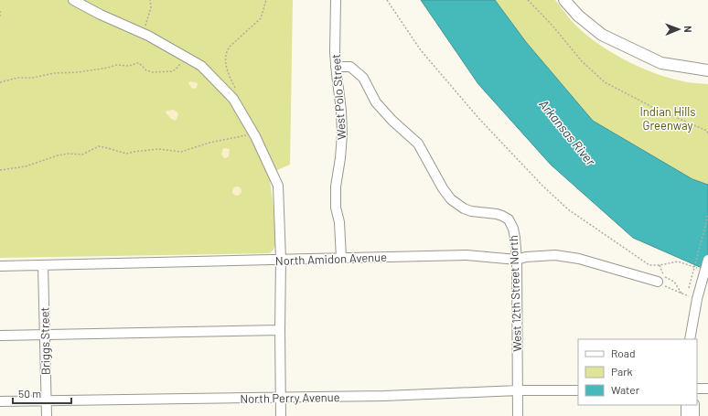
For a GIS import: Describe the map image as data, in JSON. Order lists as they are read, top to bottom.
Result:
{
  "streets": {
    "street": [
      "West Polo Street",
      "North Amidon Avenue",
      "West 12th Street North",
      "Briggs Street",
      "North Perry Avenue"
    ]
  },
  "crossings": [
    ["West Polo Street", "North Amidon Avenue"],
    ["West Polo Street", "West 12th Street North"],
    ["North Amidon Avenue", "West 12th Street North"],
    ["North Amidon Avenue", "Briggs Street"],
    ["West 12th Street North", "North Perry Avenue"],
    ["Briggs Street", "North Perry Avenue"]
  ],
  "water": ["Arkansas River"],
  "parks": ["Indian Hills Greenway"],
  "legend": ["Road", "Park", "Water"],
  "scale_bar": "50 m",
  "north": "right"
}
